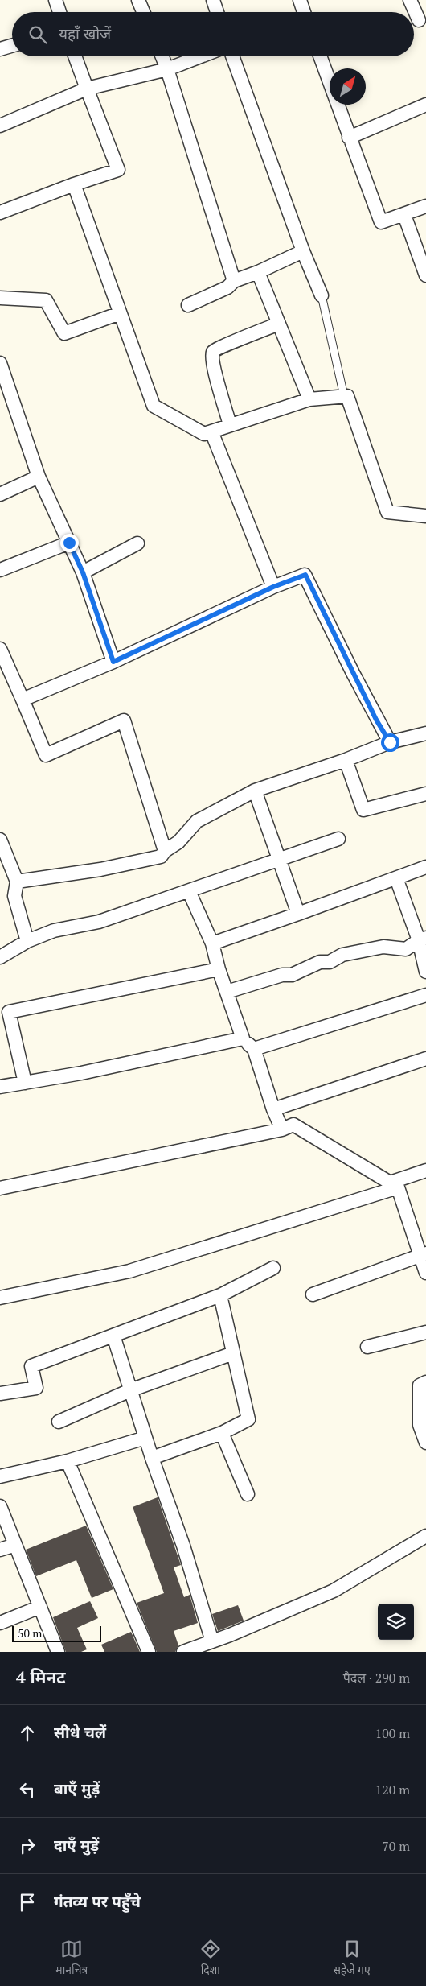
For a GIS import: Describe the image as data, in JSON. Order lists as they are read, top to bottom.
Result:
{
  "scale_bar": "50 m",
  "north": "top right",
  "page": {
    "search": "यहाँ खोजें",
    "scale": "50 m",
    "heading": ["4 मिनट", "पैदल · 290 m"],
    "list": [
      ["सीधे चलें", "100 m"],
      ["बाएँ मुड़ें", "120 m"],
      ["दाएँ मुड़ें", "70 m"],
      "गंतव्य पर पहुँचे"
    ],
    "nav": ["मानचित्र", "दिशा", "सहेजे गए"]
  }
}
